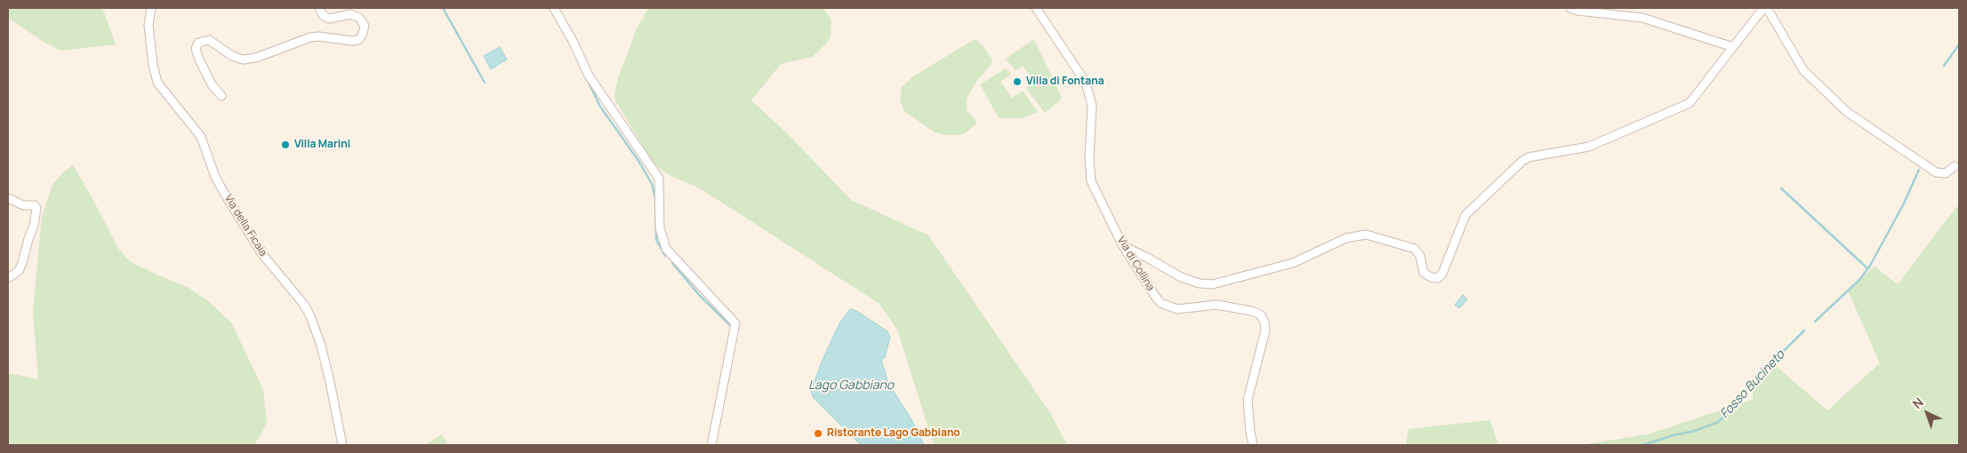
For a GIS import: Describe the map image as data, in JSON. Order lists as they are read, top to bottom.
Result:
{
  "streets": {
    "street": ["Via della Ficaia", "Via di Collina"]
  },
  "water": ["Fosso Bucineto", "Lago Gabbiano"],
  "places": ["Villa di Fontana", "Villa Marini", "Ristorante Lago Gabbiano"],
  "north": "top left"
}
